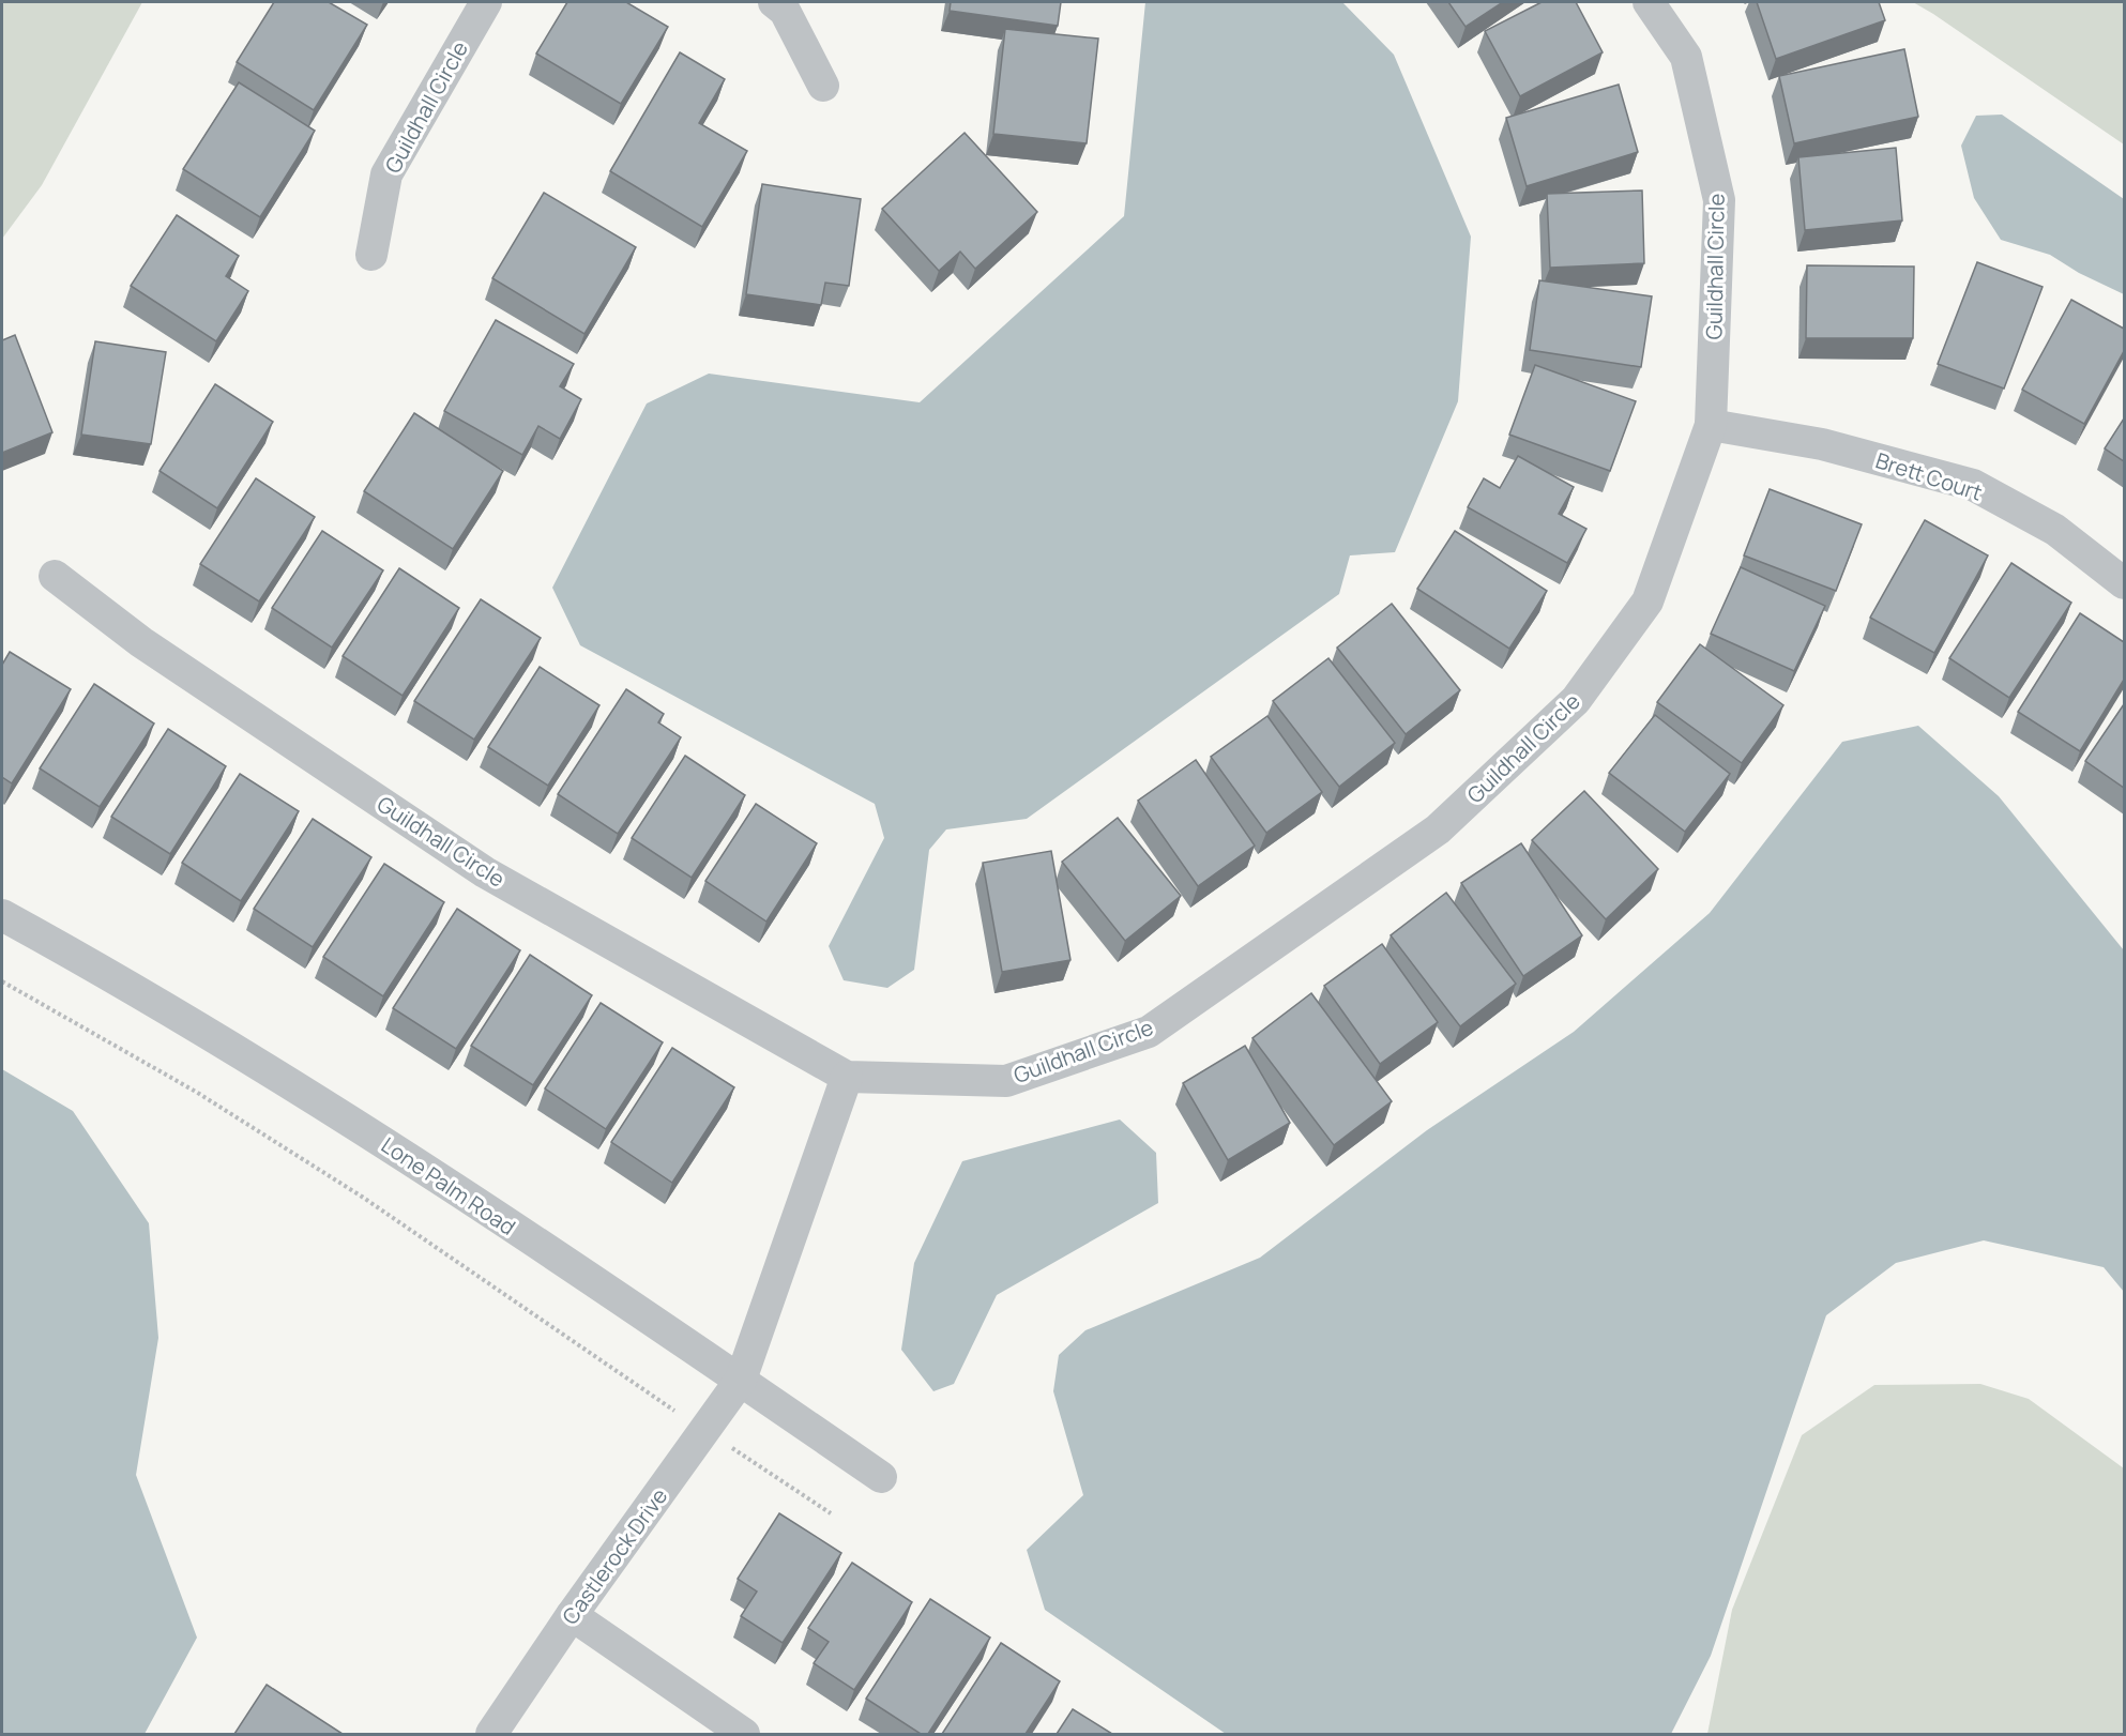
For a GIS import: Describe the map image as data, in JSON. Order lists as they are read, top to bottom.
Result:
{
  "streets": {
    "street": [
      "Guildhall Circle",
      "Brett Court",
      "Lone Palm Road",
      "Castlerock Drive"
    ]
  },
  "crossings": [
    ["Guildhall Circle", "Brett Court"],
    ["Lone Palm Road", "Castlerock Drive"]
  ]
}
